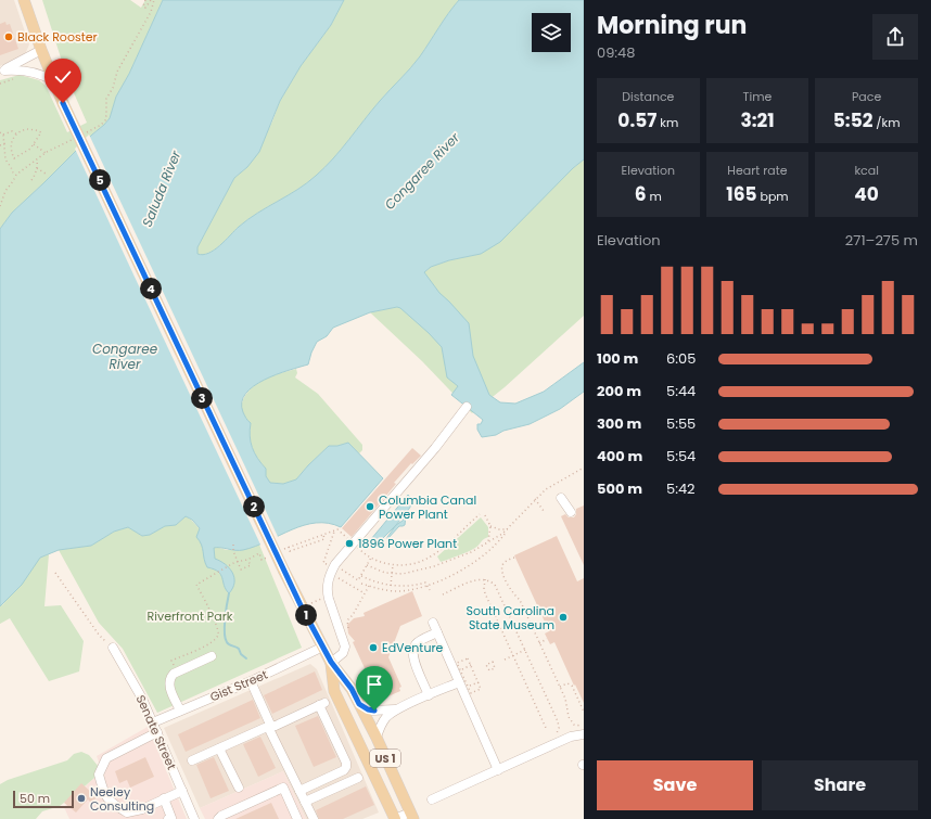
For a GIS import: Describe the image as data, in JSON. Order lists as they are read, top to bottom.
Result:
{
  "streets": {
    "main road": ["US 1"],
    "street": ["Gist Street", "Senate Street"]
  },
  "crossings": [
    ["Gist Street", "Senate Street"],
    ["Gist Street", "US 1"]
  ],
  "water": ["Congaree River", "Saluda River"],
  "parks": ["Riverfront Park"],
  "places": [
    "Black Rooster",
    "Columbia Canal Power Plant",
    "1896 Power Plant",
    "South Carolina State Museum",
    "EdVenture",
    "Neeley Consulting"
  ],
  "scale_bar": "50 m",
  "page": {
    "heading": ["Morning run", "09:48"],
    "stats": [
      ["Distance", "0.57 km"],
      ["Time", "3:21"],
      ["Pace", "5:52 /km"],
      ["Elevation", "6 m"],
      ["Heart rate", "165 bpm"],
      ["kcal", "40"]
    ],
    "pins": [
      "5",
      "4",
      "3",
      "2",
      "1"
    ],
    "chart": ["Elevation", "271–275 m"],
    "list": [
      {
        "name": "100 m",
        "note": "6:05"
      },
      {
        "name": "200 m",
        "note": "5:44"
      },
      {
        "name": "300 m",
        "note": "5:55"
      },
      {
        "name": "400 m",
        "note": "5:54"
      },
      {
        "name": "500 m",
        "note": "5:42"
      }
    ],
    "buttons": ["Save", "Share"],
    "scale": "50 m"
  }
}
